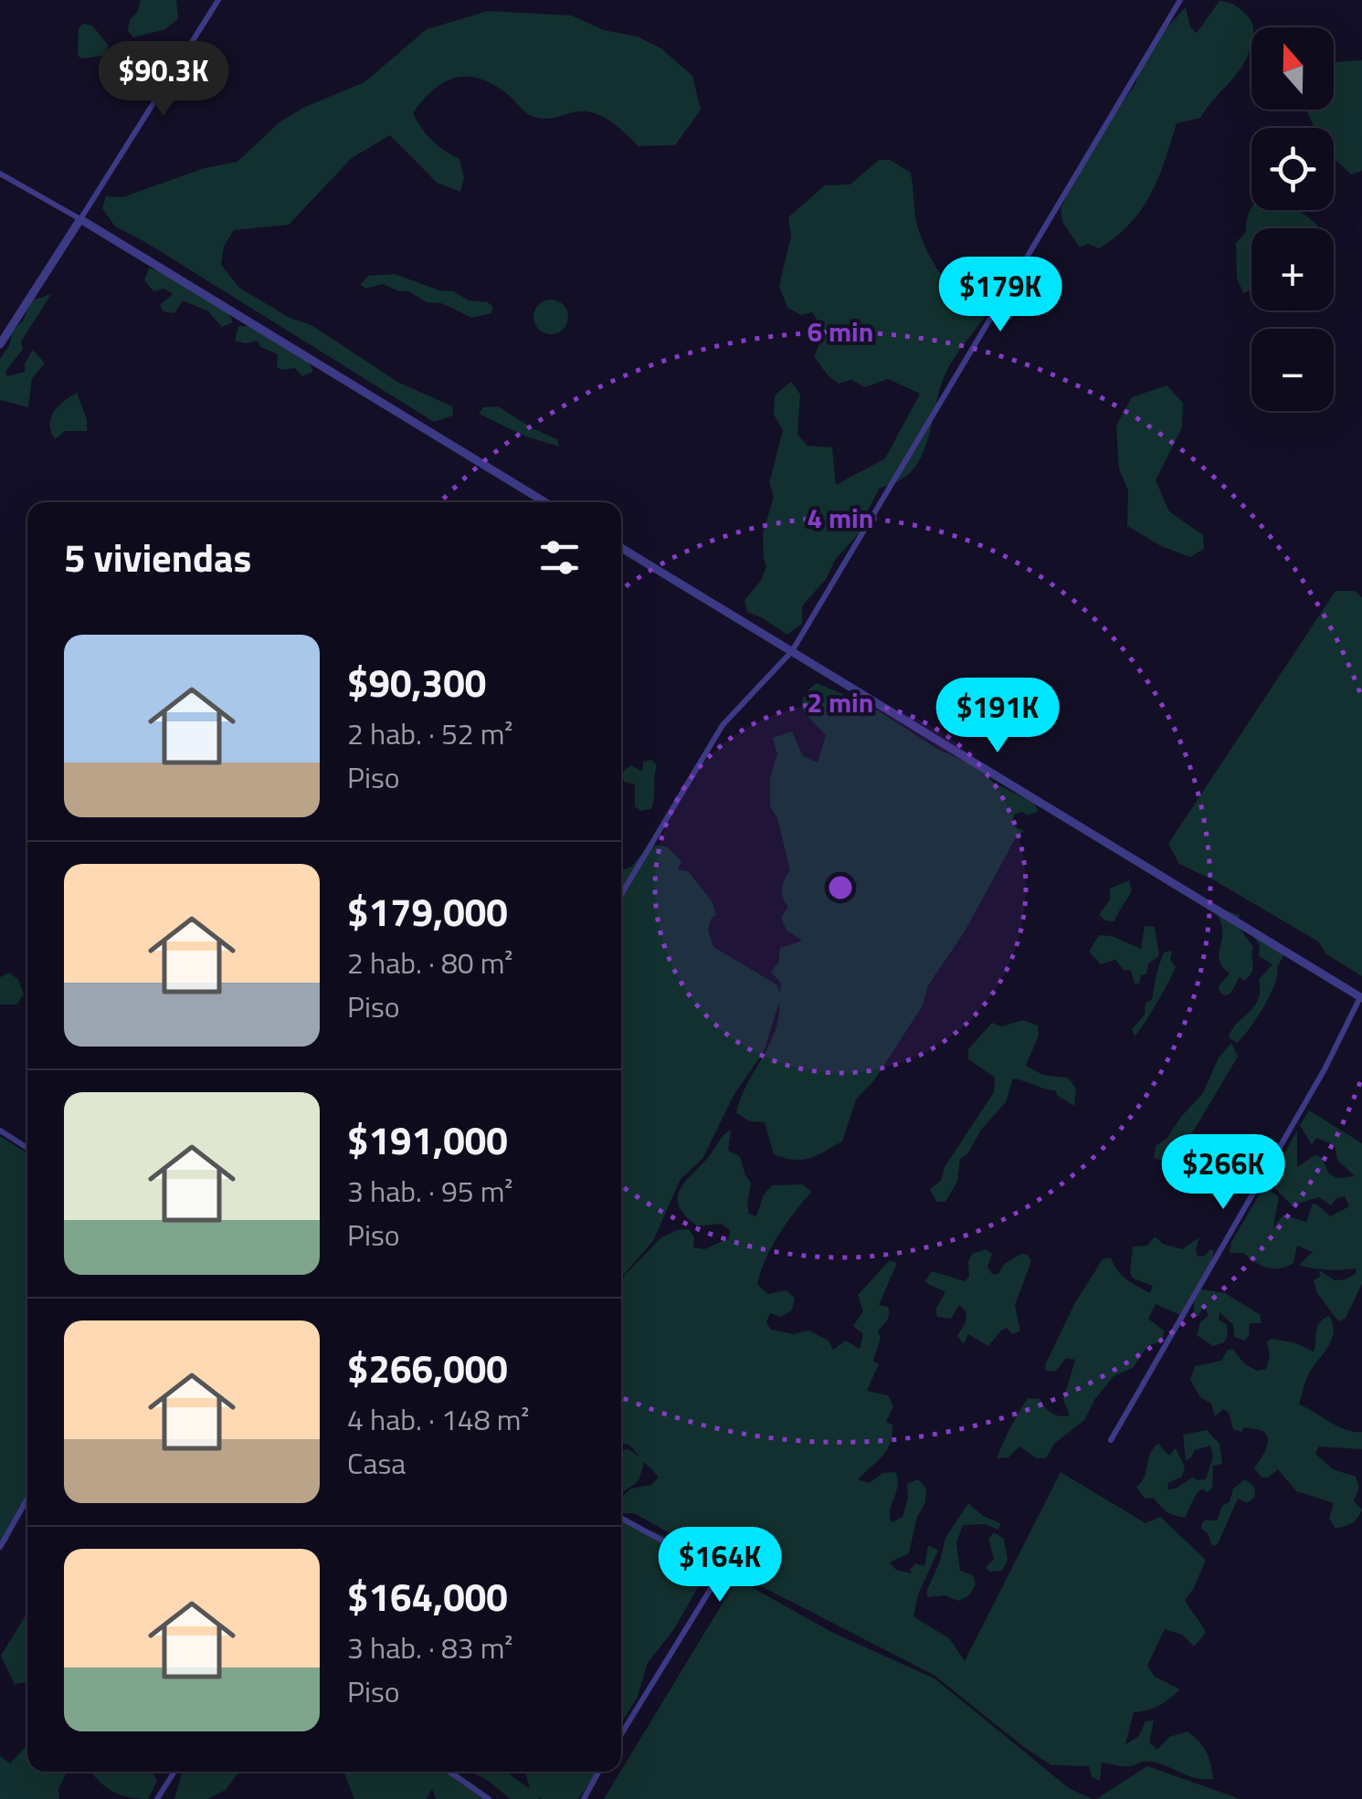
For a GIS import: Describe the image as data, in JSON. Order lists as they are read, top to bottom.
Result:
{
  "north": "top",
  "page": {
    "map_buttons": ["+", "−"],
    "price": [
      "$90.3K",
      "$179K",
      "$191K",
      "$266K",
      "$164K"
    ],
    "heading": "5 viviendas",
    "list": [
      {
        "name": "$90,300",
        "note": "2 hab. · 52 m² · Piso"
      },
      {
        "name": "$179,000",
        "note": "2 hab. · 80 m² · Piso"
      },
      {
        "name": "$191,000",
        "note": "3 hab. · 95 m² · Piso"
      },
      {
        "name": "$266,000",
        "note": "4 hab. · 148 m² · Casa"
      },
      {
        "name": "$164,000",
        "note": "3 hab. · 83 m² · Piso"
      }
    ]
  },
  "rings": ["6 min", "4 min", "2 min"]
}
